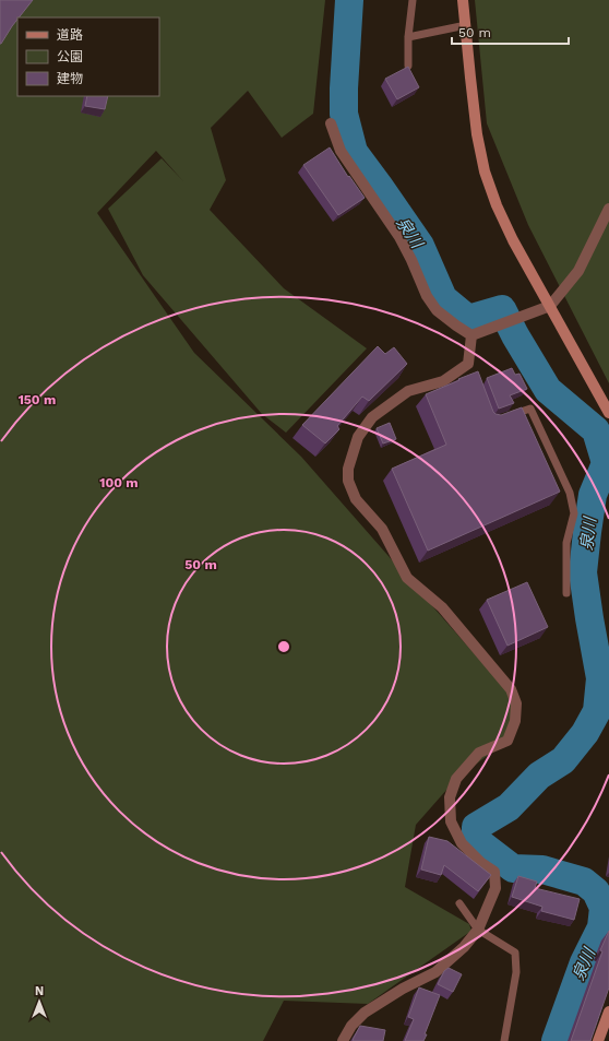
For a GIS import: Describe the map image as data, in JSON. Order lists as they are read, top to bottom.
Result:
{
  "water": ["泉川"],
  "legend": ["道路", "公園", "建物"],
  "scale_bar": "50 m",
  "north": "top",
  "rings": ["150 m", "100 m", "50 m"]
}
